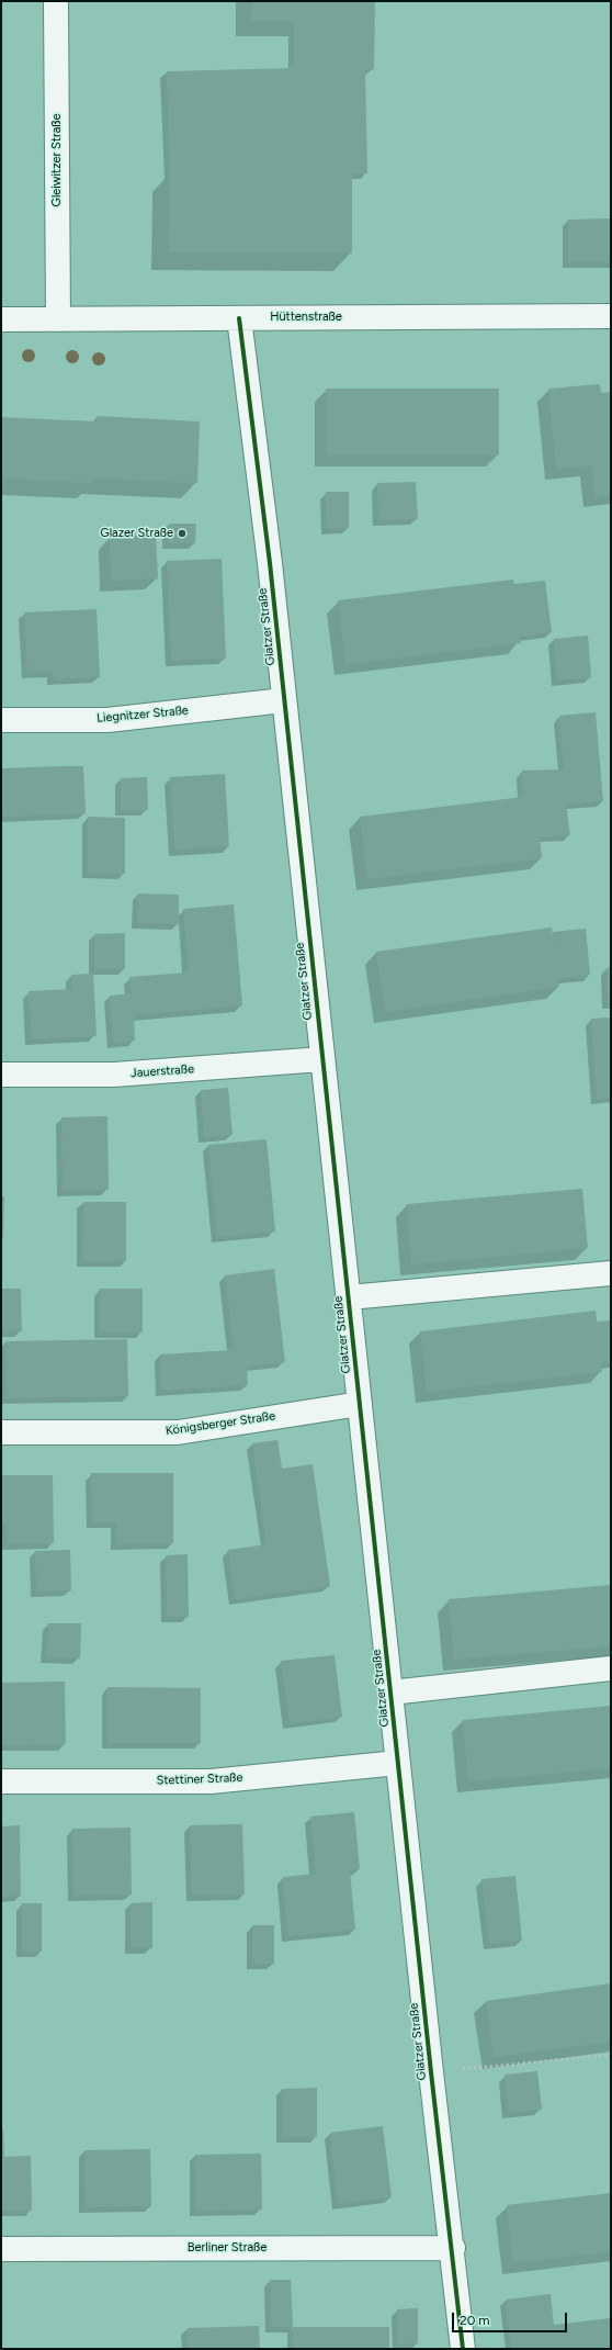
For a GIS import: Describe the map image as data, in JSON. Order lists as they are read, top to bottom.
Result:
{
  "streets": {
    "street": [
      "Gleiwitzer Straße",
      "Hüttenstraße",
      "Glatzer Straße",
      "Liegnitzer Straße",
      "Jauerstraße",
      "Königsberger Straße",
      "Stettiner Straße",
      "Berliner Straße"
    ]
  },
  "crossings": [
    ["Gleiwitzer Straße", "Hüttenstraße"],
    ["Hüttenstraße", "Glatzer Straße"],
    ["Glatzer Straße", "Liegnitzer Straße"],
    ["Glatzer Straße", "Jauerstraße"],
    ["Glatzer Straße", "Königsberger Straße"],
    ["Glatzer Straße", "Stettiner Straße"],
    ["Glatzer Straße", "Berliner Straße"]
  ],
  "places": ["Glazer Straße"],
  "scale_bar": "20 m"
}
